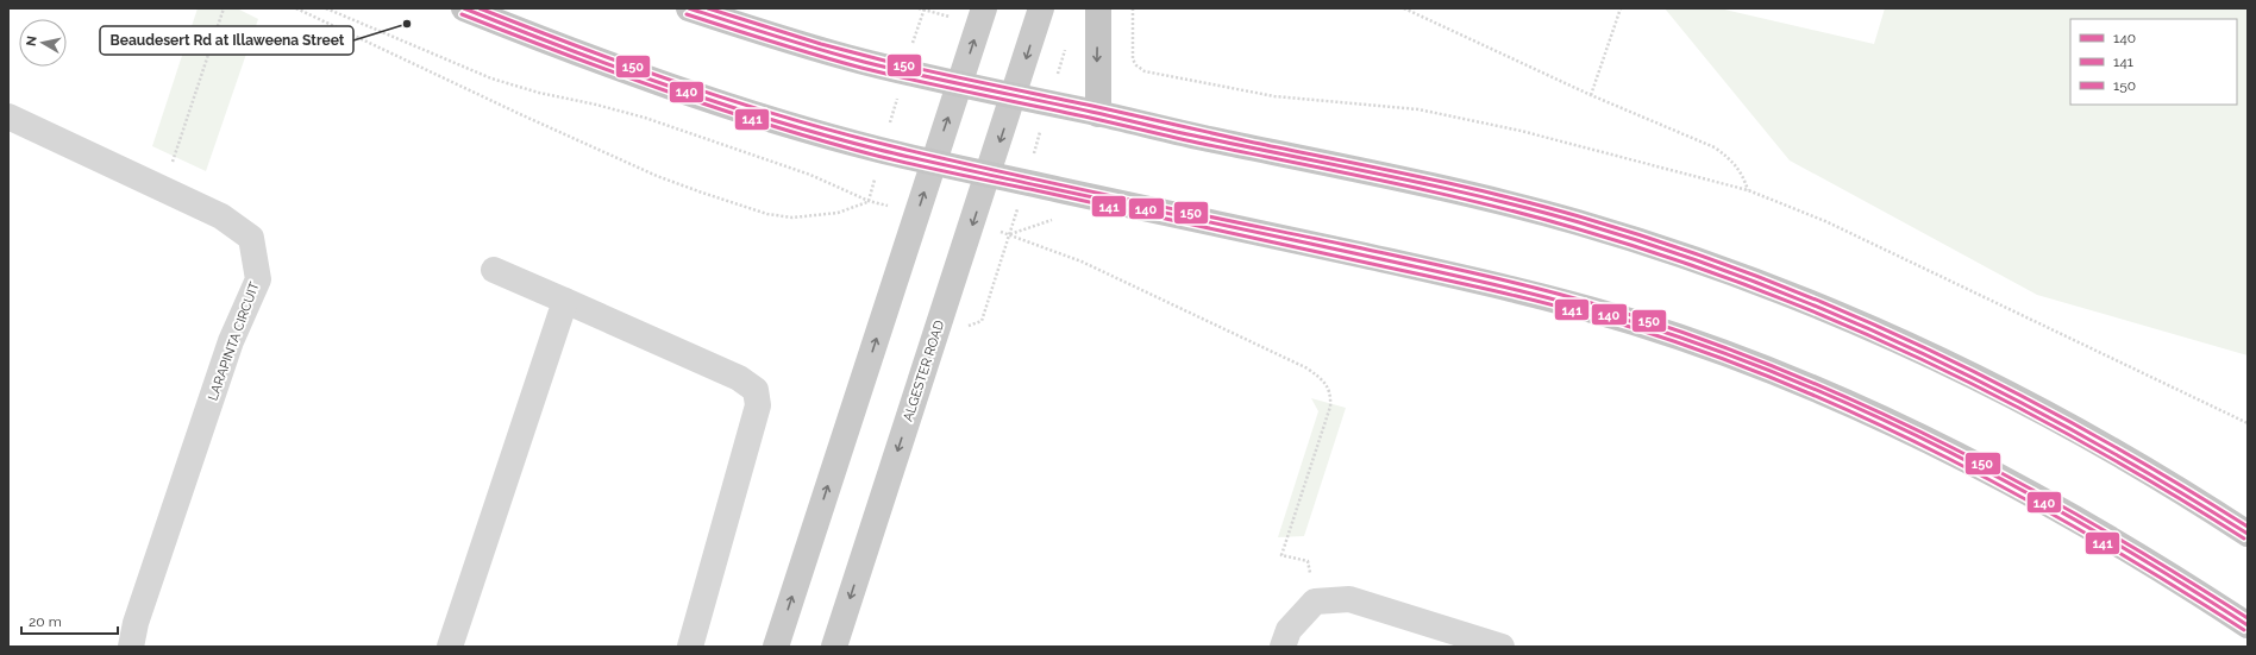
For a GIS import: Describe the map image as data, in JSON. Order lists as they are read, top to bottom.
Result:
{
  "streets": {
    "main road": ["ALGESTER ROAD"],
    "street": ["LARAPINTA CIRCUIT"]
  },
  "places": ["Beaudesert Rd at Illaweena Street"],
  "lines": ["transit line 140", "transit line 150", "transit line 141"],
  "legend": ["140", "141", "150"],
  "scale_bar": "20 m",
  "north": "left"
}
